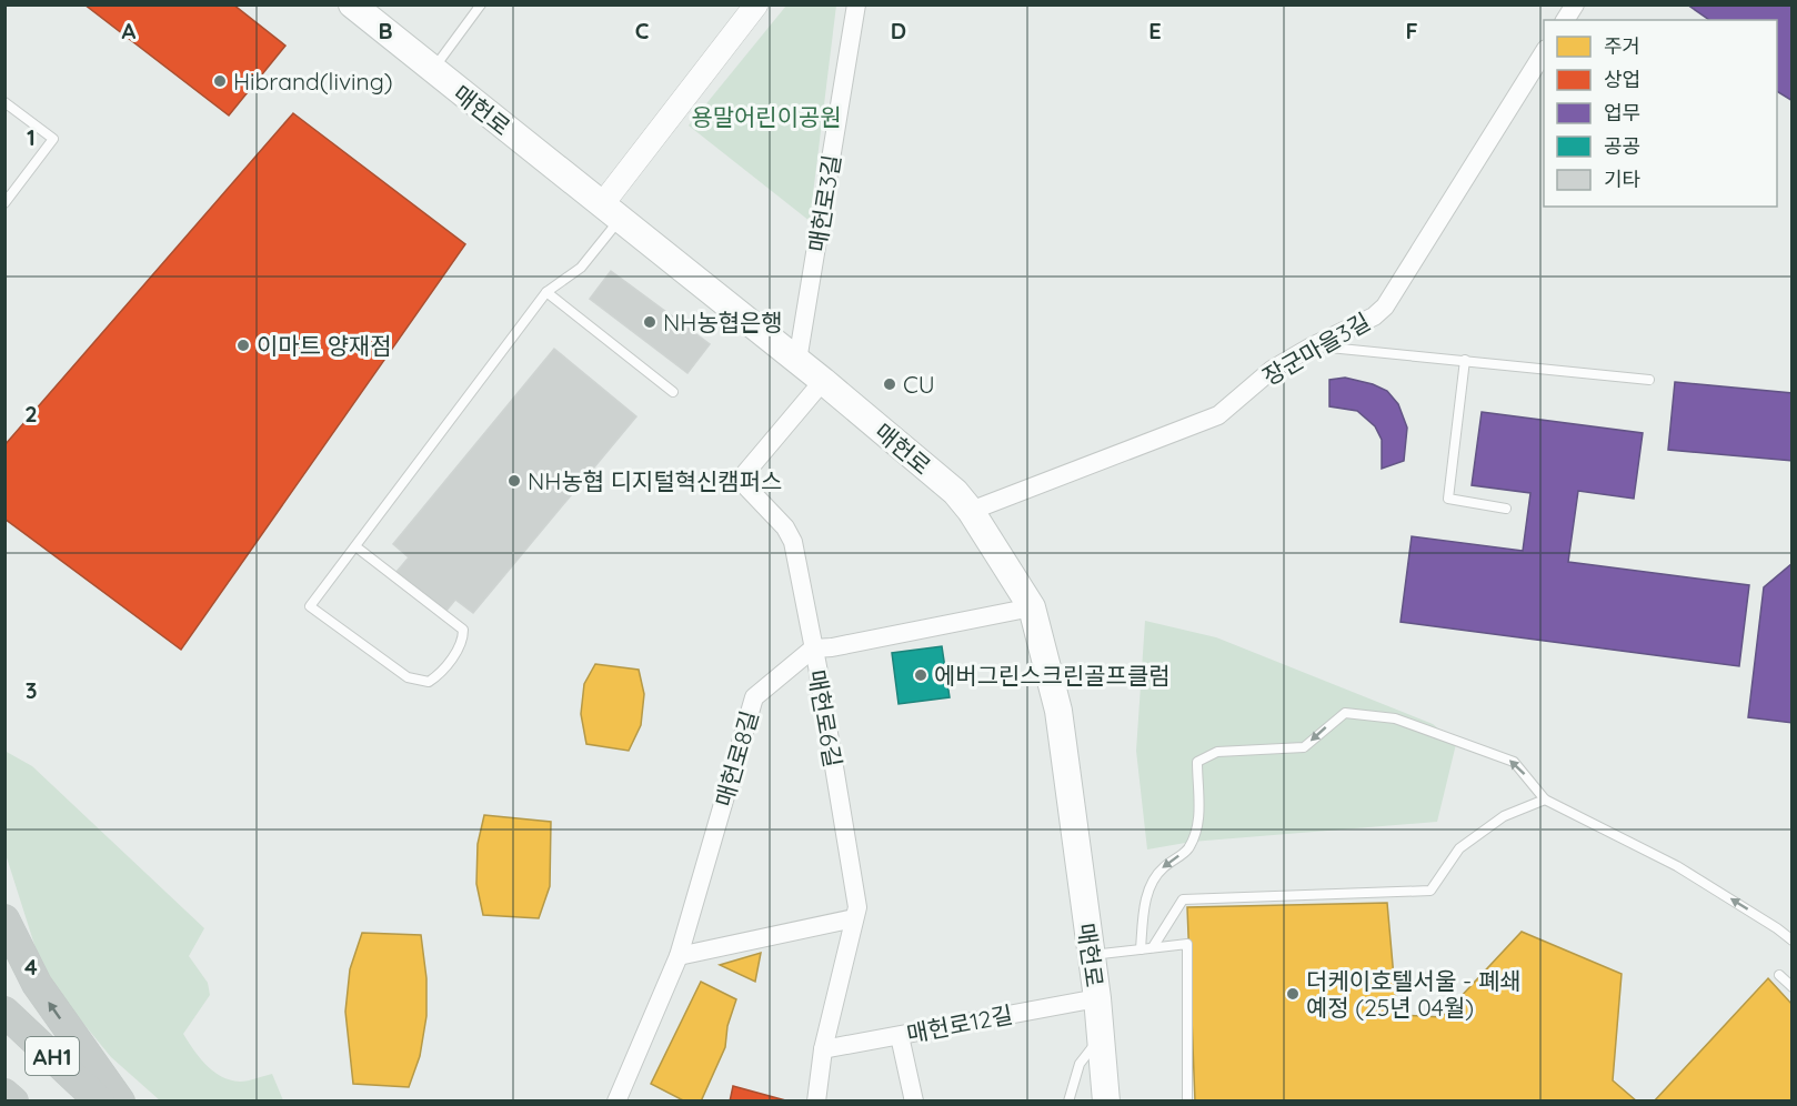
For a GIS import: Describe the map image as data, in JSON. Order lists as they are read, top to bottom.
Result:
{
  "streets": {
    "highway": ["AH1"],
    "main road": ["매헌로"],
    "street": [
      "매헌로3길",
      "장군마을3길",
      "매헌로6길",
      "매헌로8길",
      "매헌로12길"
    ]
  },
  "crossings": [
    ["매헌로", "매헌로3길"],
    ["매헌로", "장군마을3길"],
    ["매헌로", "매헌로6길"],
    ["매헌로", "매헌로12길"],
    ["매헌로6길", "매헌로8길"],
    ["매헌로6길", "매헌로12길"]
  ],
  "parks": ["용말어린이공원"],
  "places": [
    "Hibrand(living)",
    "NH농협은행",
    "이마트 양재점",
    "CU",
    "NH농협 디지털혁신캠퍼스",
    "에버그린스크린골프클럼",
    "더케이호텔서울 - 폐쇄 예정 (25년 04월)"
  ],
  "legend": [
    "주거",
    "상업",
    "업무",
    "공공",
    "기타"
  ],
  "grid": {
    "columns": [
      "A",
      "B",
      "C",
      "D",
      "E",
      "F"
    ],
    "rows": [
      "1",
      "2",
      "3",
      "4"
    ]
  }
}
